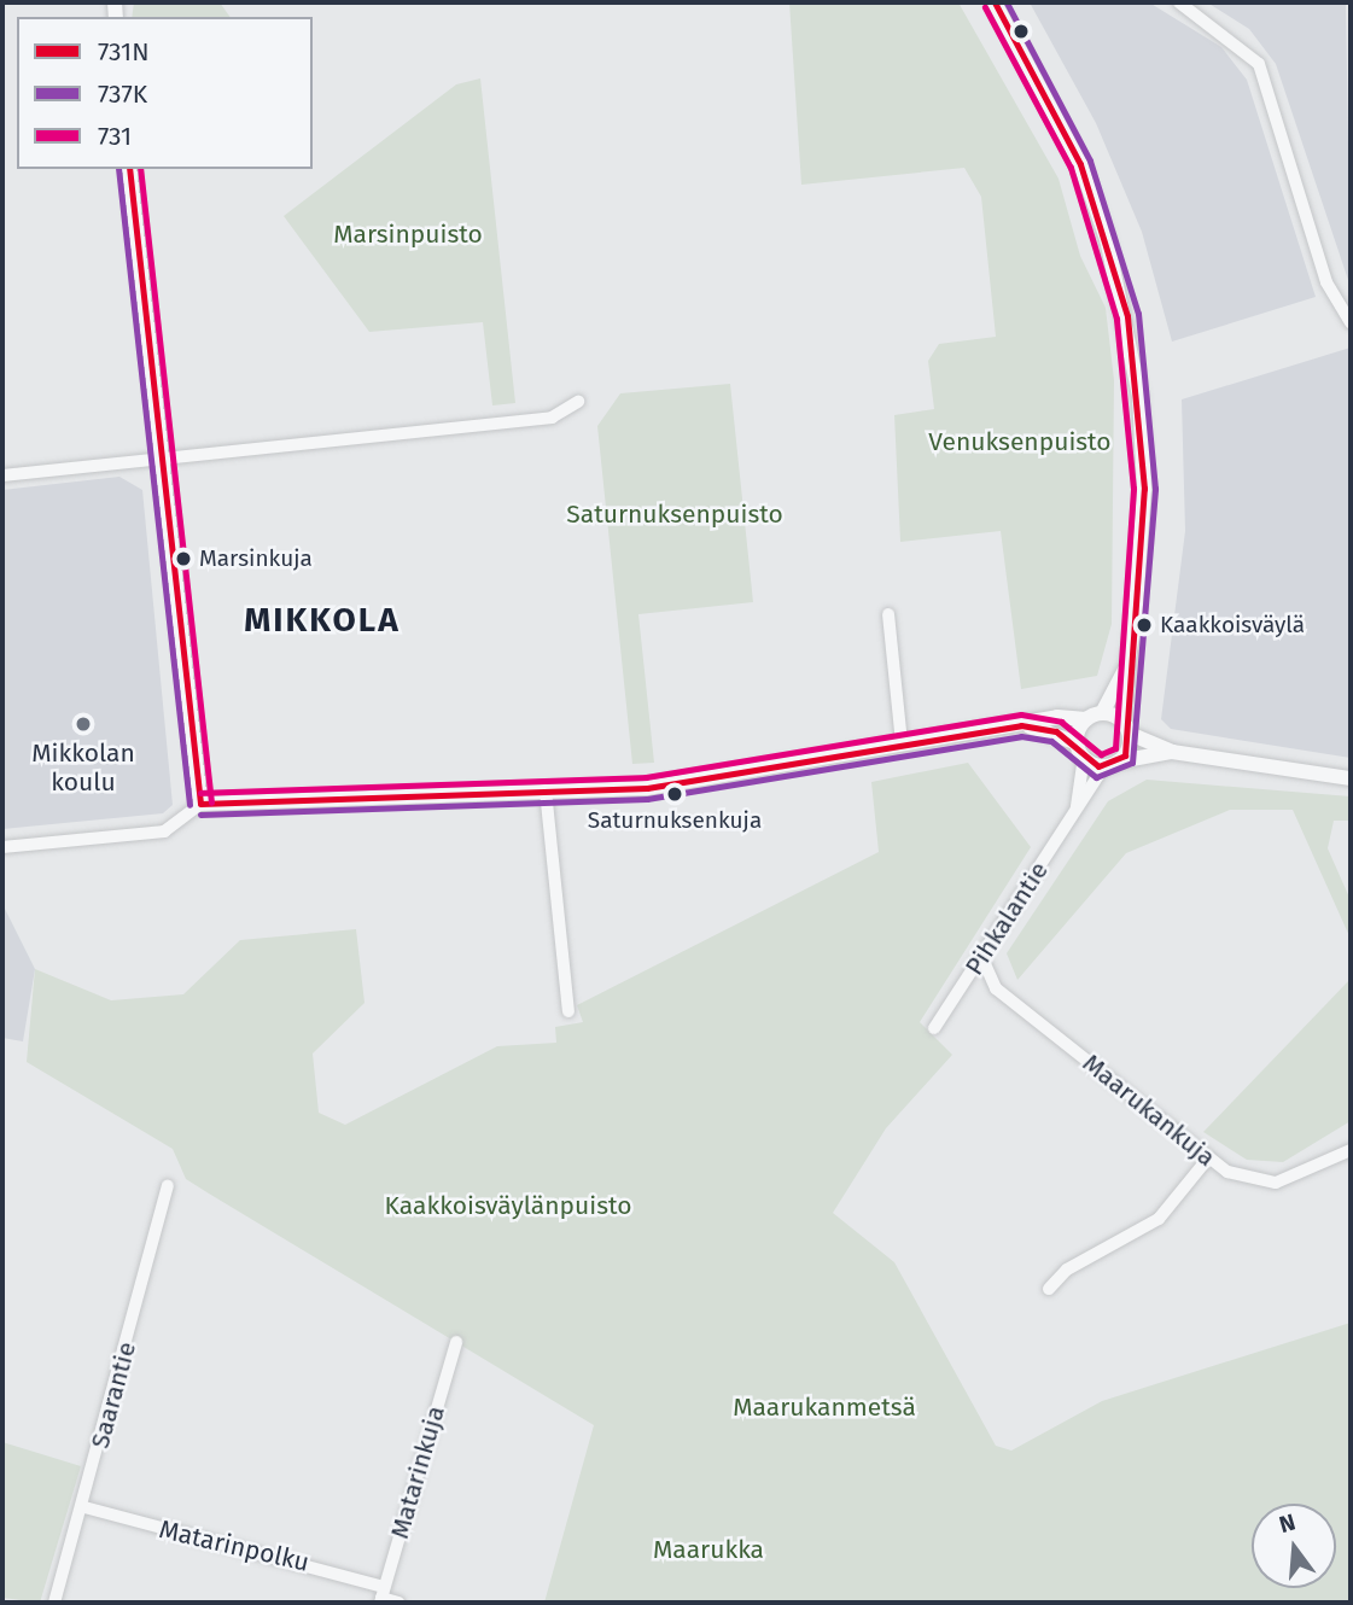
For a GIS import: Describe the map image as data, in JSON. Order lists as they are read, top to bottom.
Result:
{
  "streets": {
    "street": [
      "Pihkalantie",
      "Maarukankuja",
      "Saarantie",
      "Matarinkuja",
      "Matarinpolku"
    ]
  },
  "crossings": [
    ["Pihkalantie", "Maarukankuja"],
    ["Saarantie", "Matarinpolku"],
    ["Matarinkuja", "Matarinpolku"]
  ],
  "districts": ["MIKKOLA"],
  "parks": [
    "Marsinpuisto",
    "Venuksenpuisto",
    "Saturnuksenpuisto",
    "Kaakkoisväylänpuisto",
    "Maarukanmetsä",
    "Maarukka"
  ],
  "places": [
    "Marsinkuja",
    "Kaakkoisväylä",
    "Mikkolan koulu",
    "Saturnuksenkuja"
  ],
  "lines": ["transit line 731N", "transit line 737K", "transit line 731"],
  "legend": ["731N", "737K", "731"],
  "north": "top"
}
